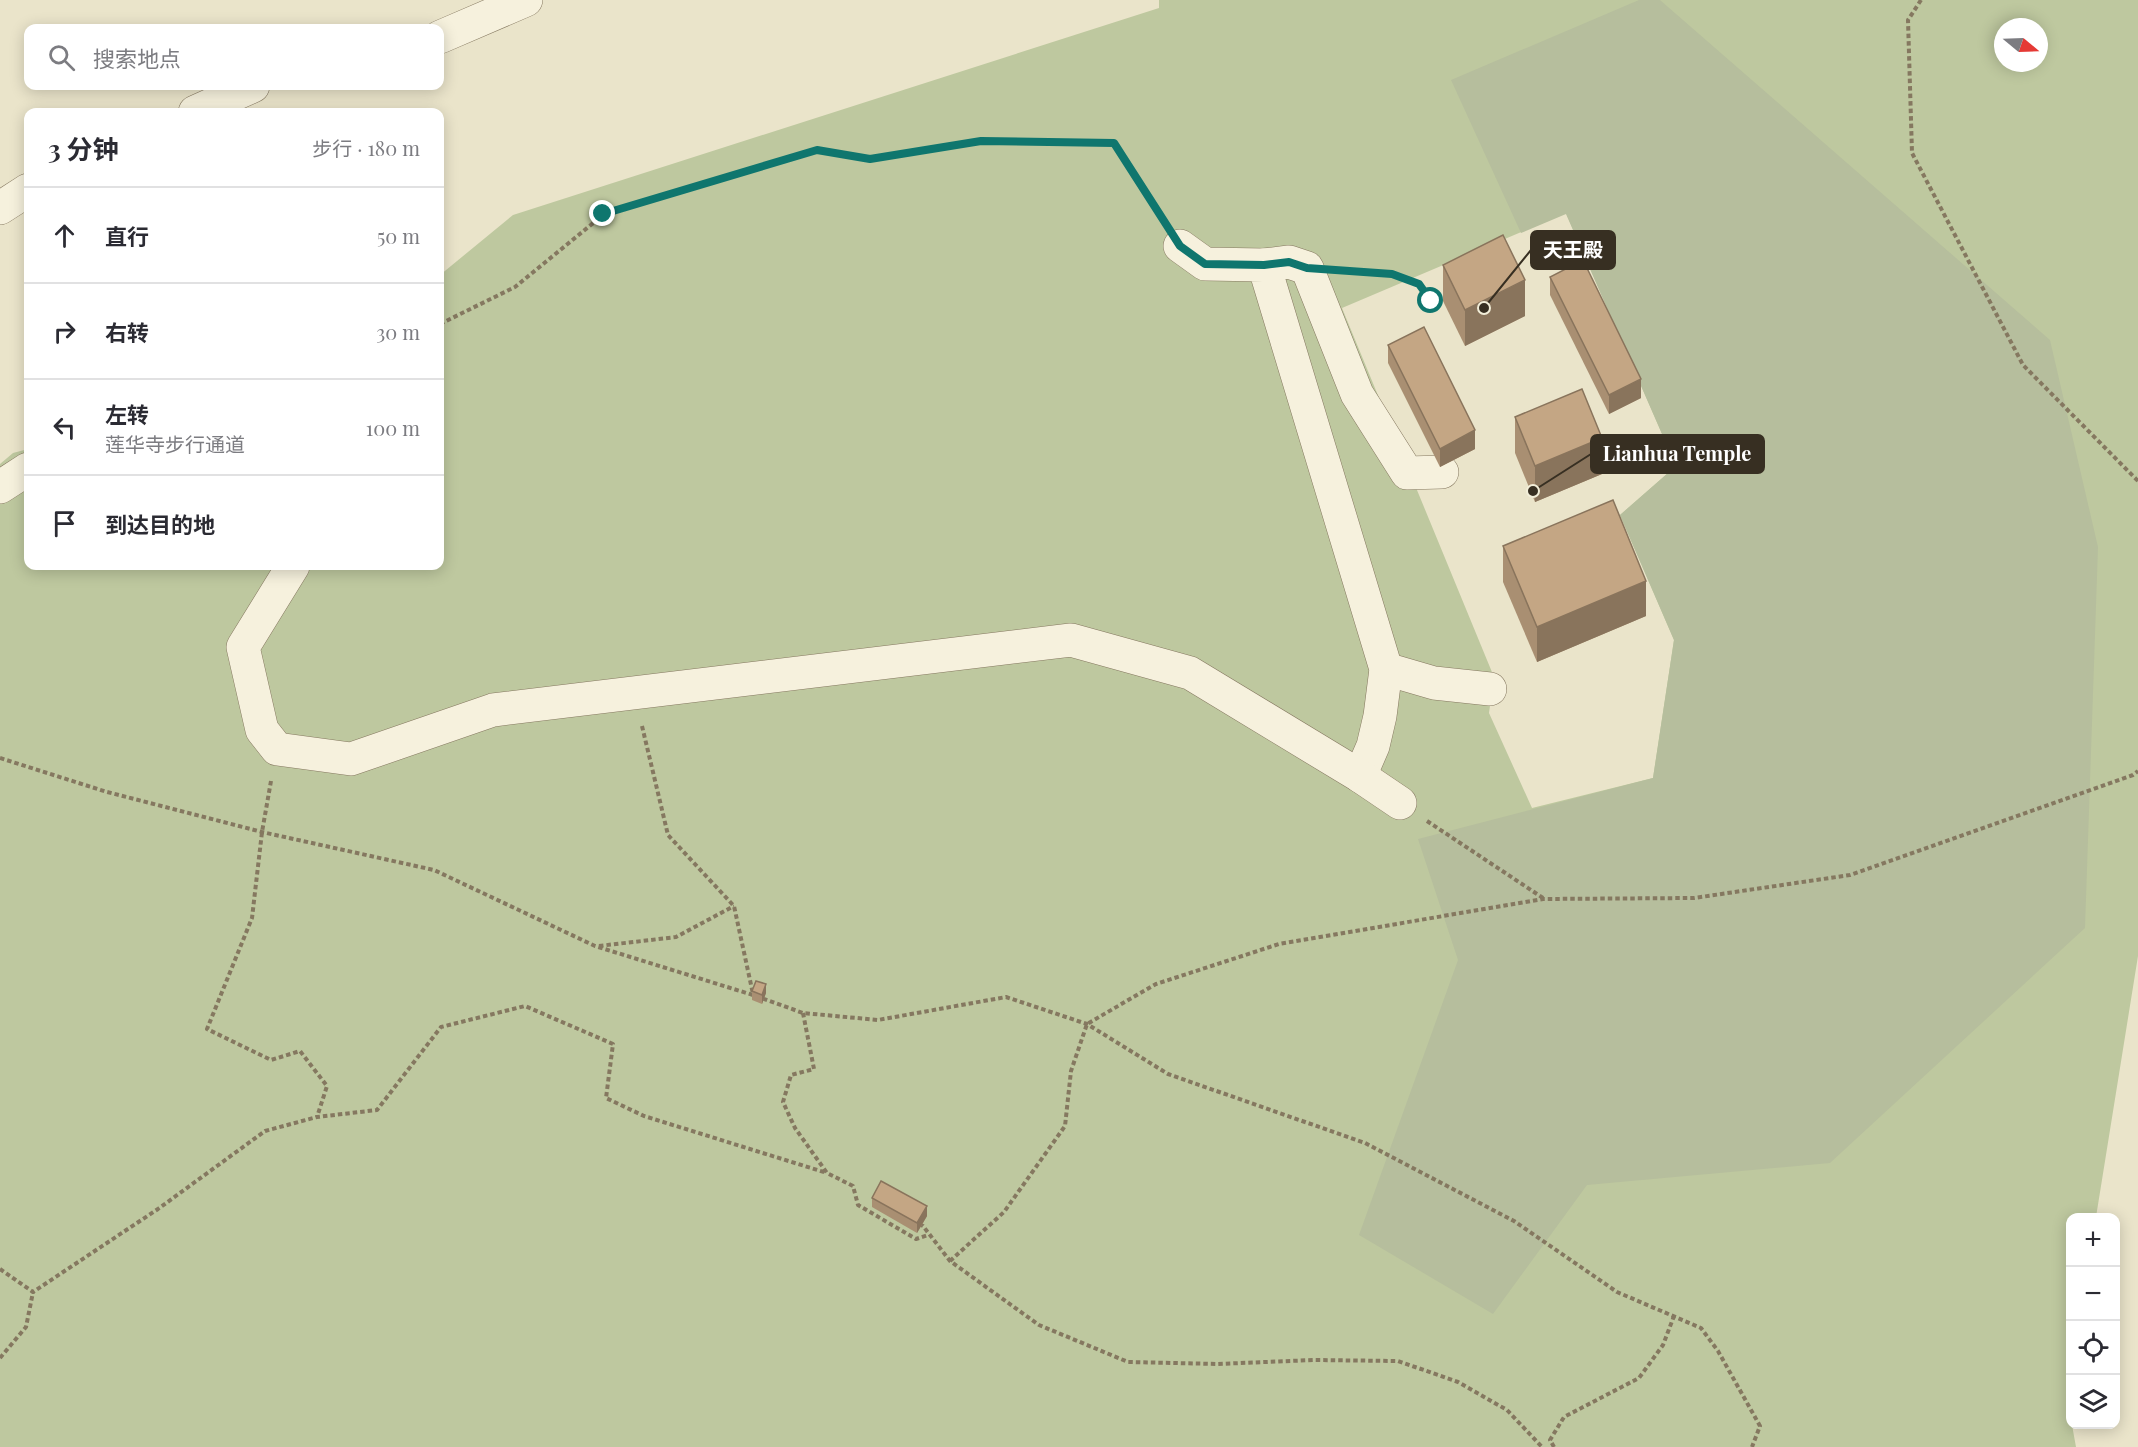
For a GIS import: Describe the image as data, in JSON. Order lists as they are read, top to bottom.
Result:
{
  "places": ["天王殿", "Lianhua Temple"],
  "north": "right",
  "page": {
    "search": "搜索地点",
    "heading": ["3 分钟", "步行 · 180 m"],
    "list": [
      ["直行", "50 m"],
      ["右转", "30 m"],
      ["左转", "莲华寺步行通道", "100 m"],
      "到达目的地"
    ],
    "map_buttons": ["+", "−"]
  }
}
